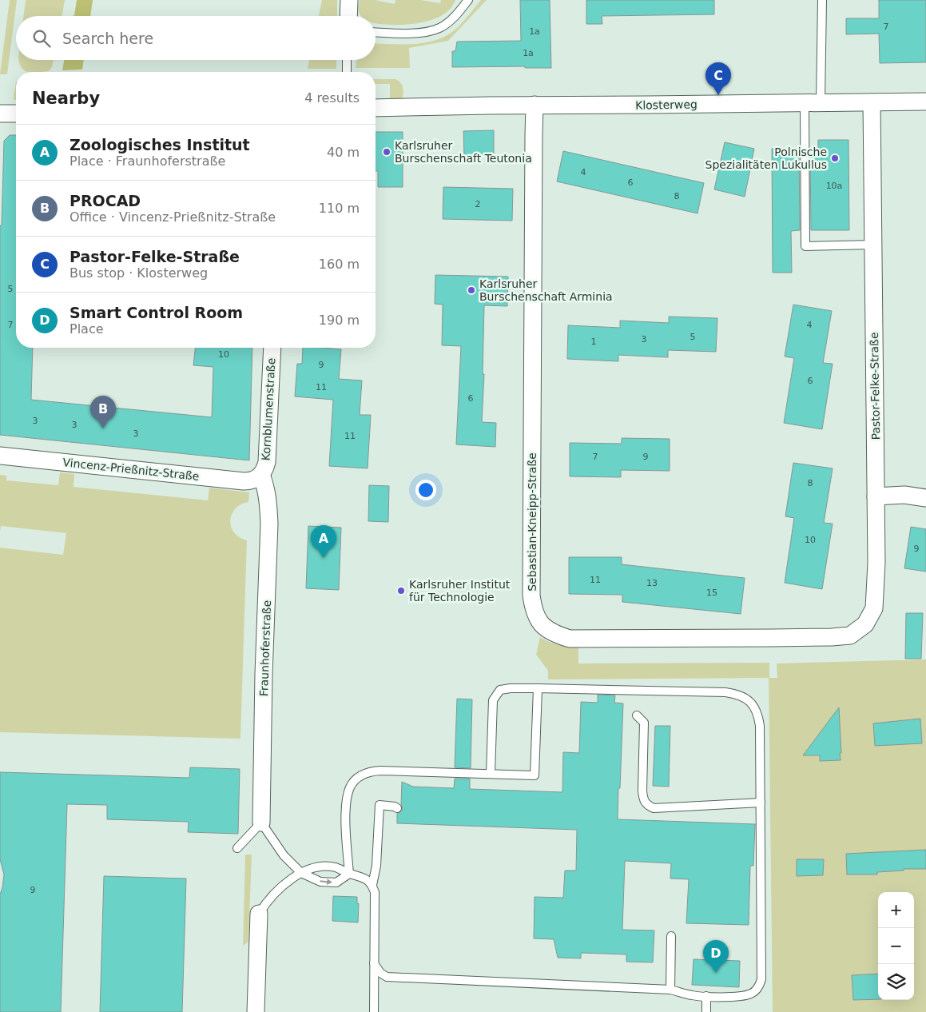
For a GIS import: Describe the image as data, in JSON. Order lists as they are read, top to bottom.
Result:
{
  "streets": {
    "street": [
      "Klosterweg",
      "Pastor-Felke-Straße",
      "Kornblumenstraße",
      "Vincenz-Prießnitz-Straße",
      "Sebastian-Kneipp-Straße",
      "Fraunhoferstraße"
    ]
  },
  "crossings": [
    ["Klosterweg", "Pastor-Felke-Straße"],
    ["Klosterweg", "Sebastian-Kneipp-Straße"],
    ["Pastor-Felke-Straße", "Sebastian-Kneipp-Straße"],
    ["Kornblumenstraße", "Vincenz-Prießnitz-Straße"],
    ["Kornblumenstraße", "Fraunhoferstraße"],
    ["Vincenz-Prießnitz-Straße", "Fraunhoferstraße"]
  ],
  "places": [
    "Karlsruher Burschenschaft Teutonia",
    "Polnische Spezialitäten Lukullus",
    "Karlsruher Burschenschaft Arminia",
    "Karlsruher Institut für Technologie"
  ],
  "house_numbers": [
    "7",
    "1a",
    "1a",
    "4",
    "6",
    "10a",
    "8",
    "2",
    "5",
    "7",
    "4",
    "5",
    "3",
    "1",
    "10",
    "9",
    "6",
    "11",
    "6",
    "3",
    "3",
    "3",
    "11",
    "7",
    "9",
    "8",
    "10",
    "9",
    "11",
    "13",
    "15",
    "9"
  ],
  "page": {
    "search": "Search here",
    "pins": [
      "C",
      "B",
      "A",
      "D"
    ],
    "heading": ["Nearby", "4 results"],
    "list": [
      {
        "mark": "A",
        "name": "Zoologisches Institut",
        "note": "Place · Fraunhoferstraße",
        "value": "40 m"
      },
      {
        "mark": "B",
        "name": "PROCAD",
        "note": "Office · Vincenz-Prießnitz-Straße",
        "value": "110 m"
      },
      {
        "mark": "C",
        "name": "Pastor-Felke-Straße",
        "note": "Bus stop · Klosterweg",
        "value": "160 m"
      },
      {
        "mark": "D",
        "name": "Smart Control Room",
        "note": "Place",
        "value": "190 m"
      }
    ],
    "map_buttons": ["+", "−"]
  }
}
